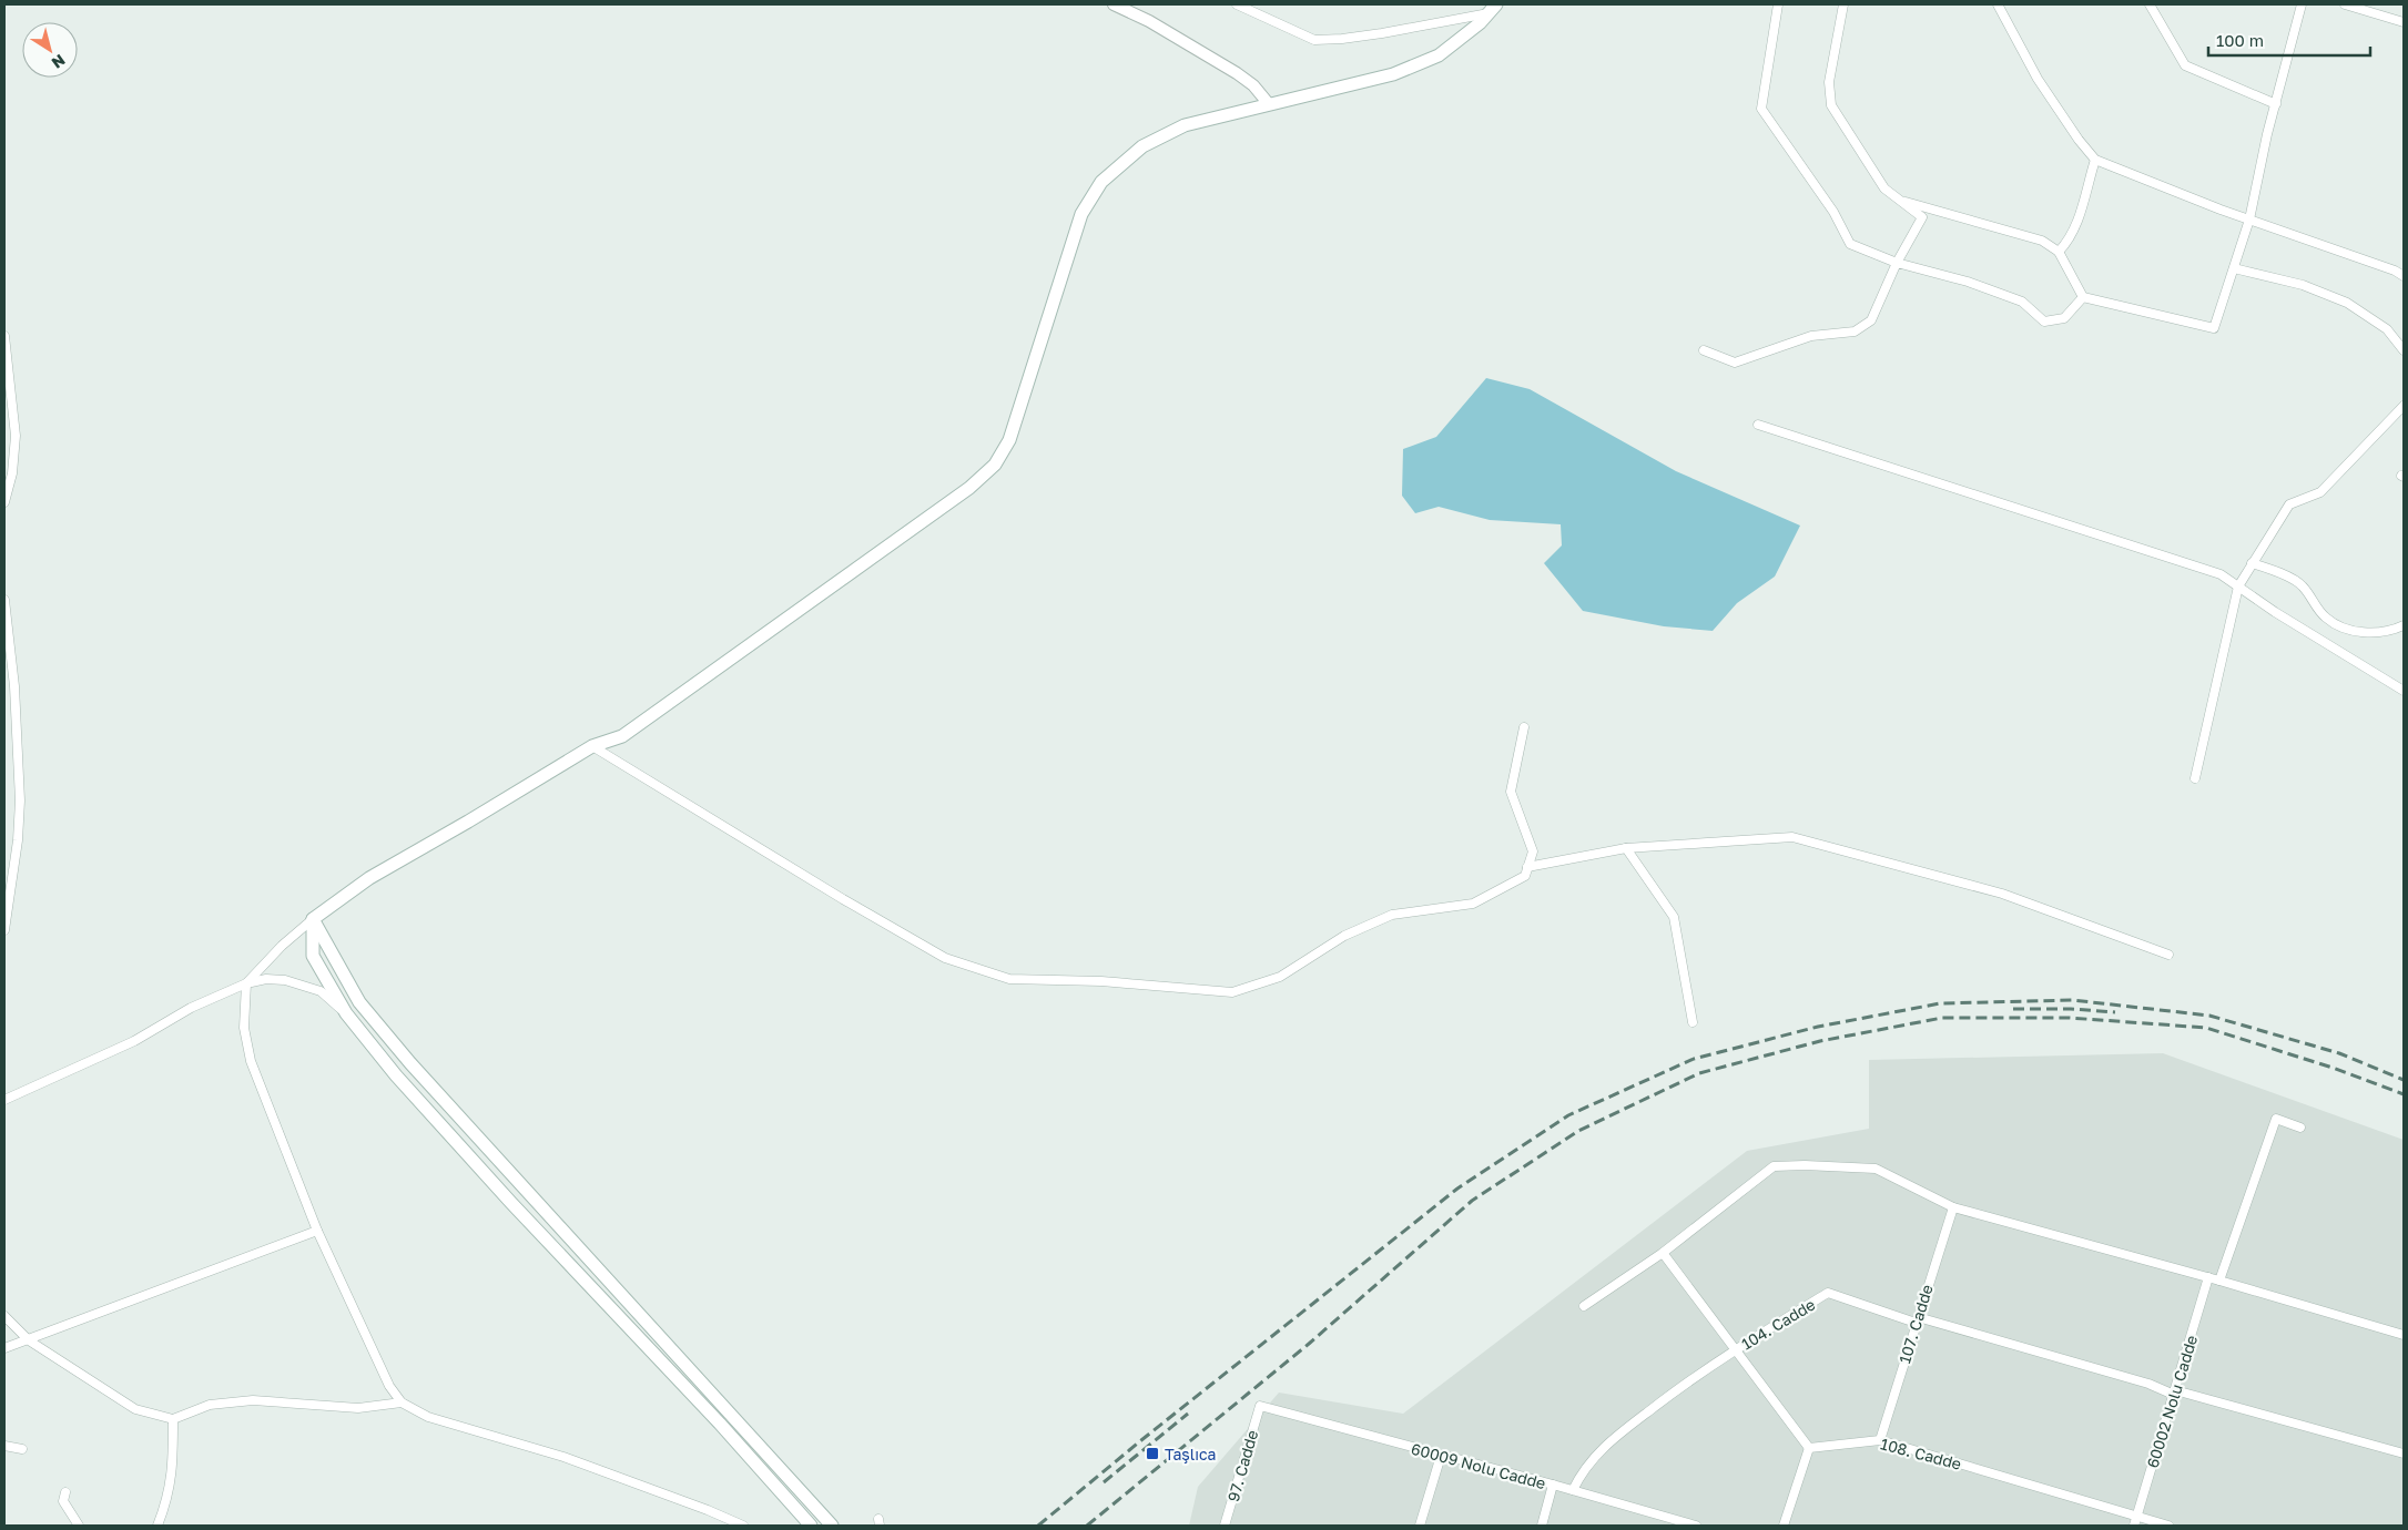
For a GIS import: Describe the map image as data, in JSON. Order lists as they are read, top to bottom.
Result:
{
  "streets": {
    "street": [
      "104. Cadde",
      "107. Cadde",
      "60002 Nolu Cadde",
      "108. Cadde",
      "97. Cadde",
      "60009 Nolu Cadde"
    ]
  },
  "crossings": [
    ["104. Cadde", "107. Cadde"],
    ["107. Cadde", "108. Cadde"],
    ["60002 Nolu Cadde", "108. Cadde"],
    ["97. Cadde", "60009 Nolu Cadde"]
  ],
  "places": {
    "transit": ["Taşlıca"]
  },
  "scale_bar": "100 m",
  "north": "bottom right"
}
